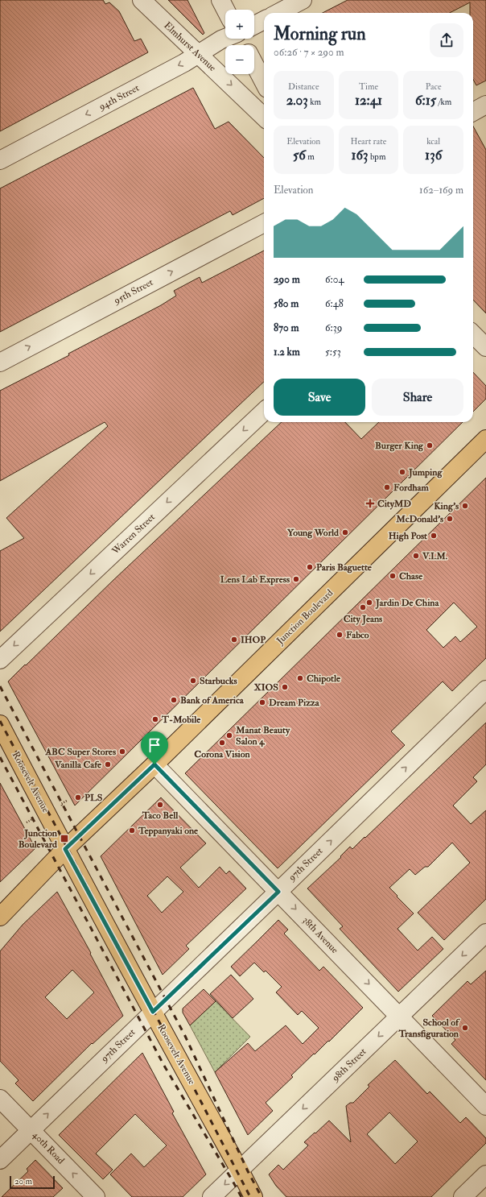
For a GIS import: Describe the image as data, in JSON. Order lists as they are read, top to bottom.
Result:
{
  "streets": {
    "main road": ["Junction Boulevard", "Roosevelt Avenue"],
    "street": [
      "Elmhurst Avenue",
      "94th Street",
      "95th Street",
      "Warren Street",
      "97th Street",
      "38th Avenue",
      "98th Street",
      "40th Road"
    ]
  },
  "crossings": [
    ["Elmhurst Avenue", "94th Street"],
    ["Junction Boulevard", "Roosevelt Avenue"],
    ["Junction Boulevard", "38th Avenue"],
    ["Roosevelt Avenue", "97th Street"],
    ["Roosevelt Avenue", "98th Street"],
    ["97th Street", "38th Avenue"],
    ["97th Street", "40th Road"],
    ["38th Avenue", "98th Street"]
  ],
  "one_way": [
    "Elmhurst Avenue",
    "94th Street",
    "95th Street",
    "Warren Street",
    "97th Street",
    "38th Avenue",
    "98th Street",
    "40th Road"
  ],
  "places": {
    "other": [
      "Burger King",
      "Jumping",
      "Fordham",
      "King's",
      "McDonald's",
      "Young World",
      "High Post",
      "V.I.M.",
      "Paris Baguette",
      "Chase",
      "Lens Lab Express",
      "Jardin De China",
      "City Jeans",
      "Fabco",
      "IHOP",
      "Chipotle",
      "Starbucks",
      "XIOS",
      "Bank of America",
      "Dream Pizza",
      "T-Mobile",
      "Manat Beauty Salon 4",
      "Corona Vision",
      "ABC Super Stores",
      "Vanilla Cafe",
      "PLS",
      "Taco Bell",
      "Teppanyaki one",
      "School of Transfiguration"
    ],
    "health": ["CityMD"],
    "transit": ["Junction Boulevard"]
  },
  "scale_bar": "20 m",
  "page": {
    "map_buttons": ["+", "−"],
    "heading": ["Morning run", "06:26 · 7 × 290 m"],
    "stats": [
      ["Distance", "2.03 km"],
      ["Time", "12:41"],
      ["Pace", "6:15 /km"],
      ["Elevation", "56 m"],
      ["Heart rate", "163 bpm"],
      ["kcal", "136"]
    ],
    "chart": ["Elevation", "162–169 m"],
    "list": [
      {
        "name": "290 m",
        "note": "6:04"
      },
      {
        "name": "580 m",
        "note": "6:48"
      },
      {
        "name": "870 m",
        "note": "6:39"
      },
      {
        "name": "1.2 km",
        "note": "5:53"
      }
    ],
    "buttons": ["Save", "Share"],
    "scale": "20 m"
  }
}
